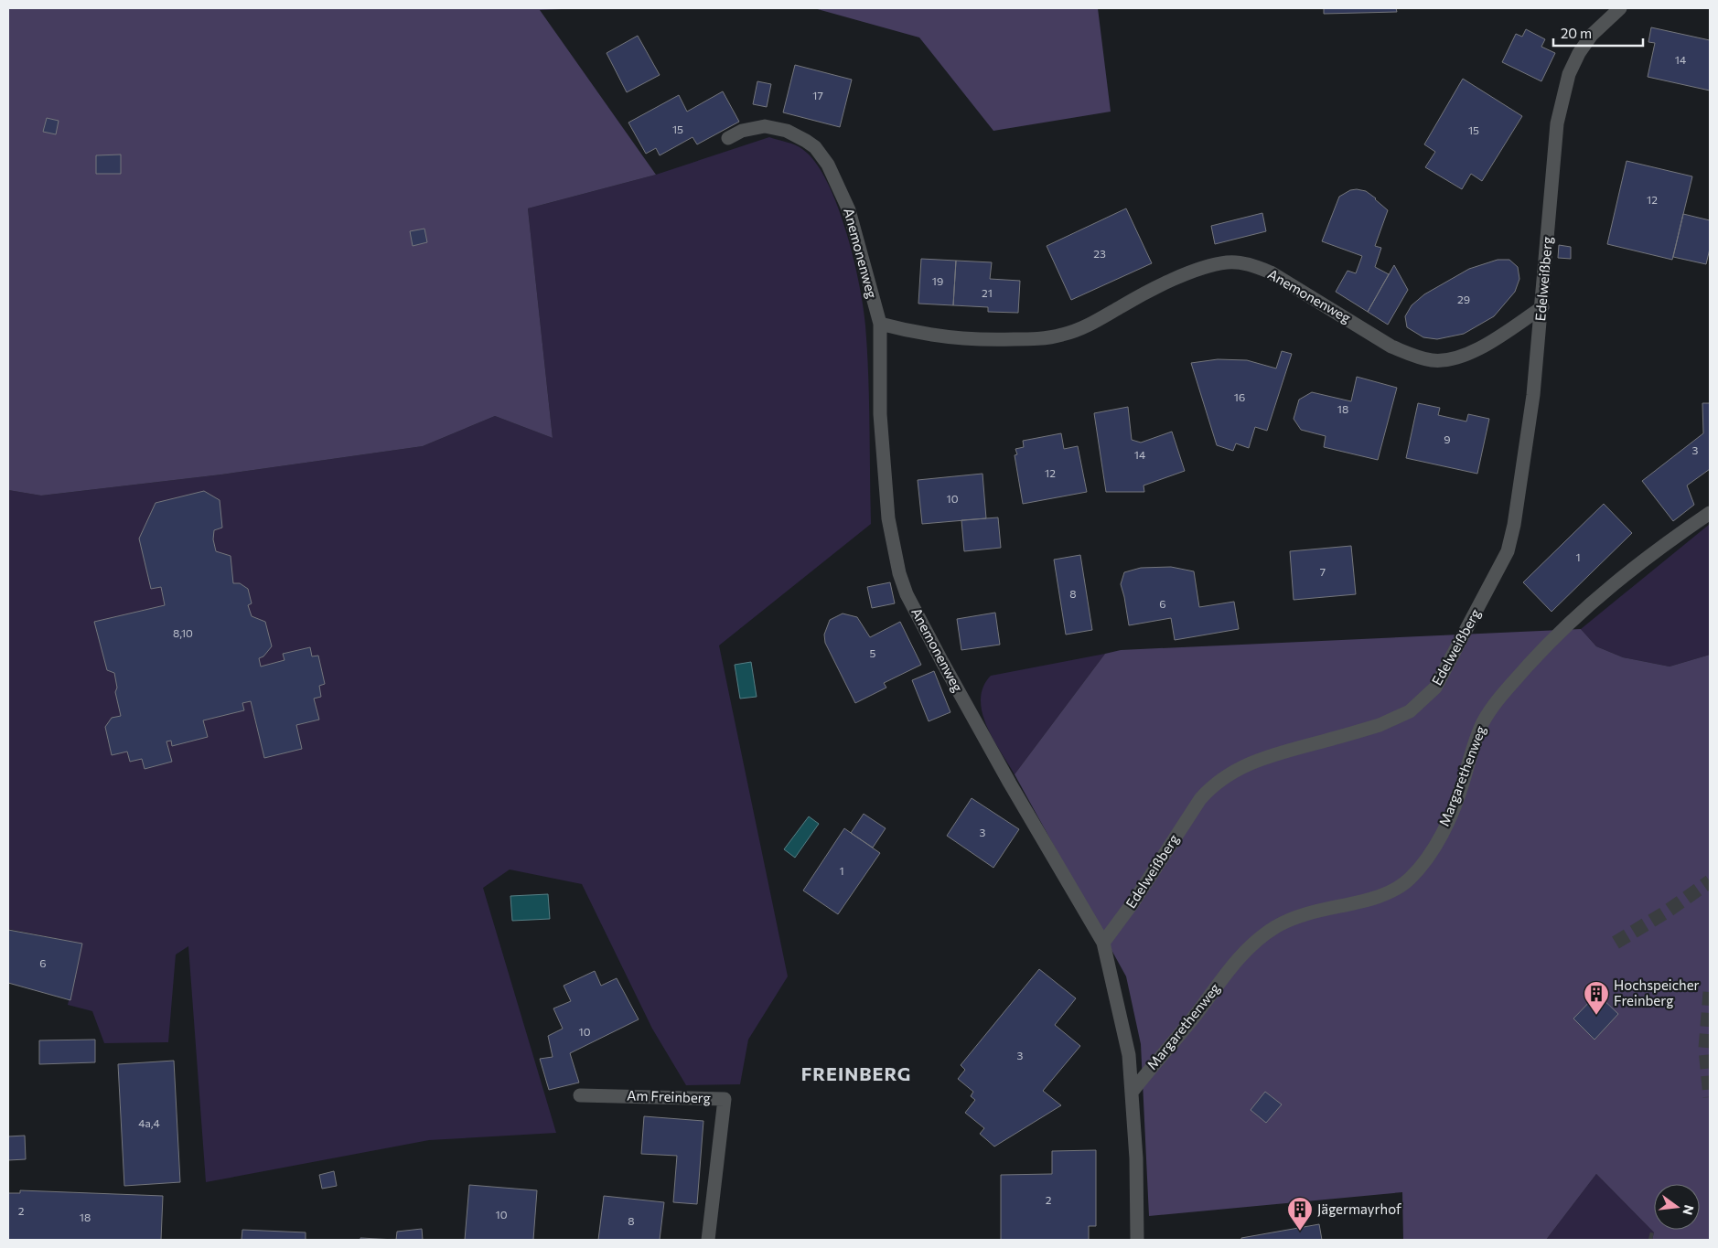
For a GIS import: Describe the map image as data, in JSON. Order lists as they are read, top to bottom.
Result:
{
  "streets": {
    "street": [
      "Anemonenweg",
      "Edelweißberg",
      "Margarethenweg",
      "Am Freinberg"
    ]
  },
  "crossings": [
    ["Anemonenweg", "Edelweißberg"]
  ],
  "districts": ["FREINBERG"],
  "places": {
    "building": ["Hochspeicher Freinberg", "Jägermayrhof"]
  },
  "house_numbers": [
    "14",
    "17",
    "15",
    "15",
    "12",
    "23",
    "19",
    "21",
    "29",
    "16",
    "18",
    "9",
    "3",
    "14",
    "12",
    "10",
    "1",
    "7",
    "8",
    "6",
    "8,10",
    "5",
    "3",
    "1",
    "6",
    "10",
    "3",
    "4a,4",
    "2",
    "2",
    "10",
    "18",
    "8"
  ],
  "scale_bar": "20 m",
  "north": "right"
}
